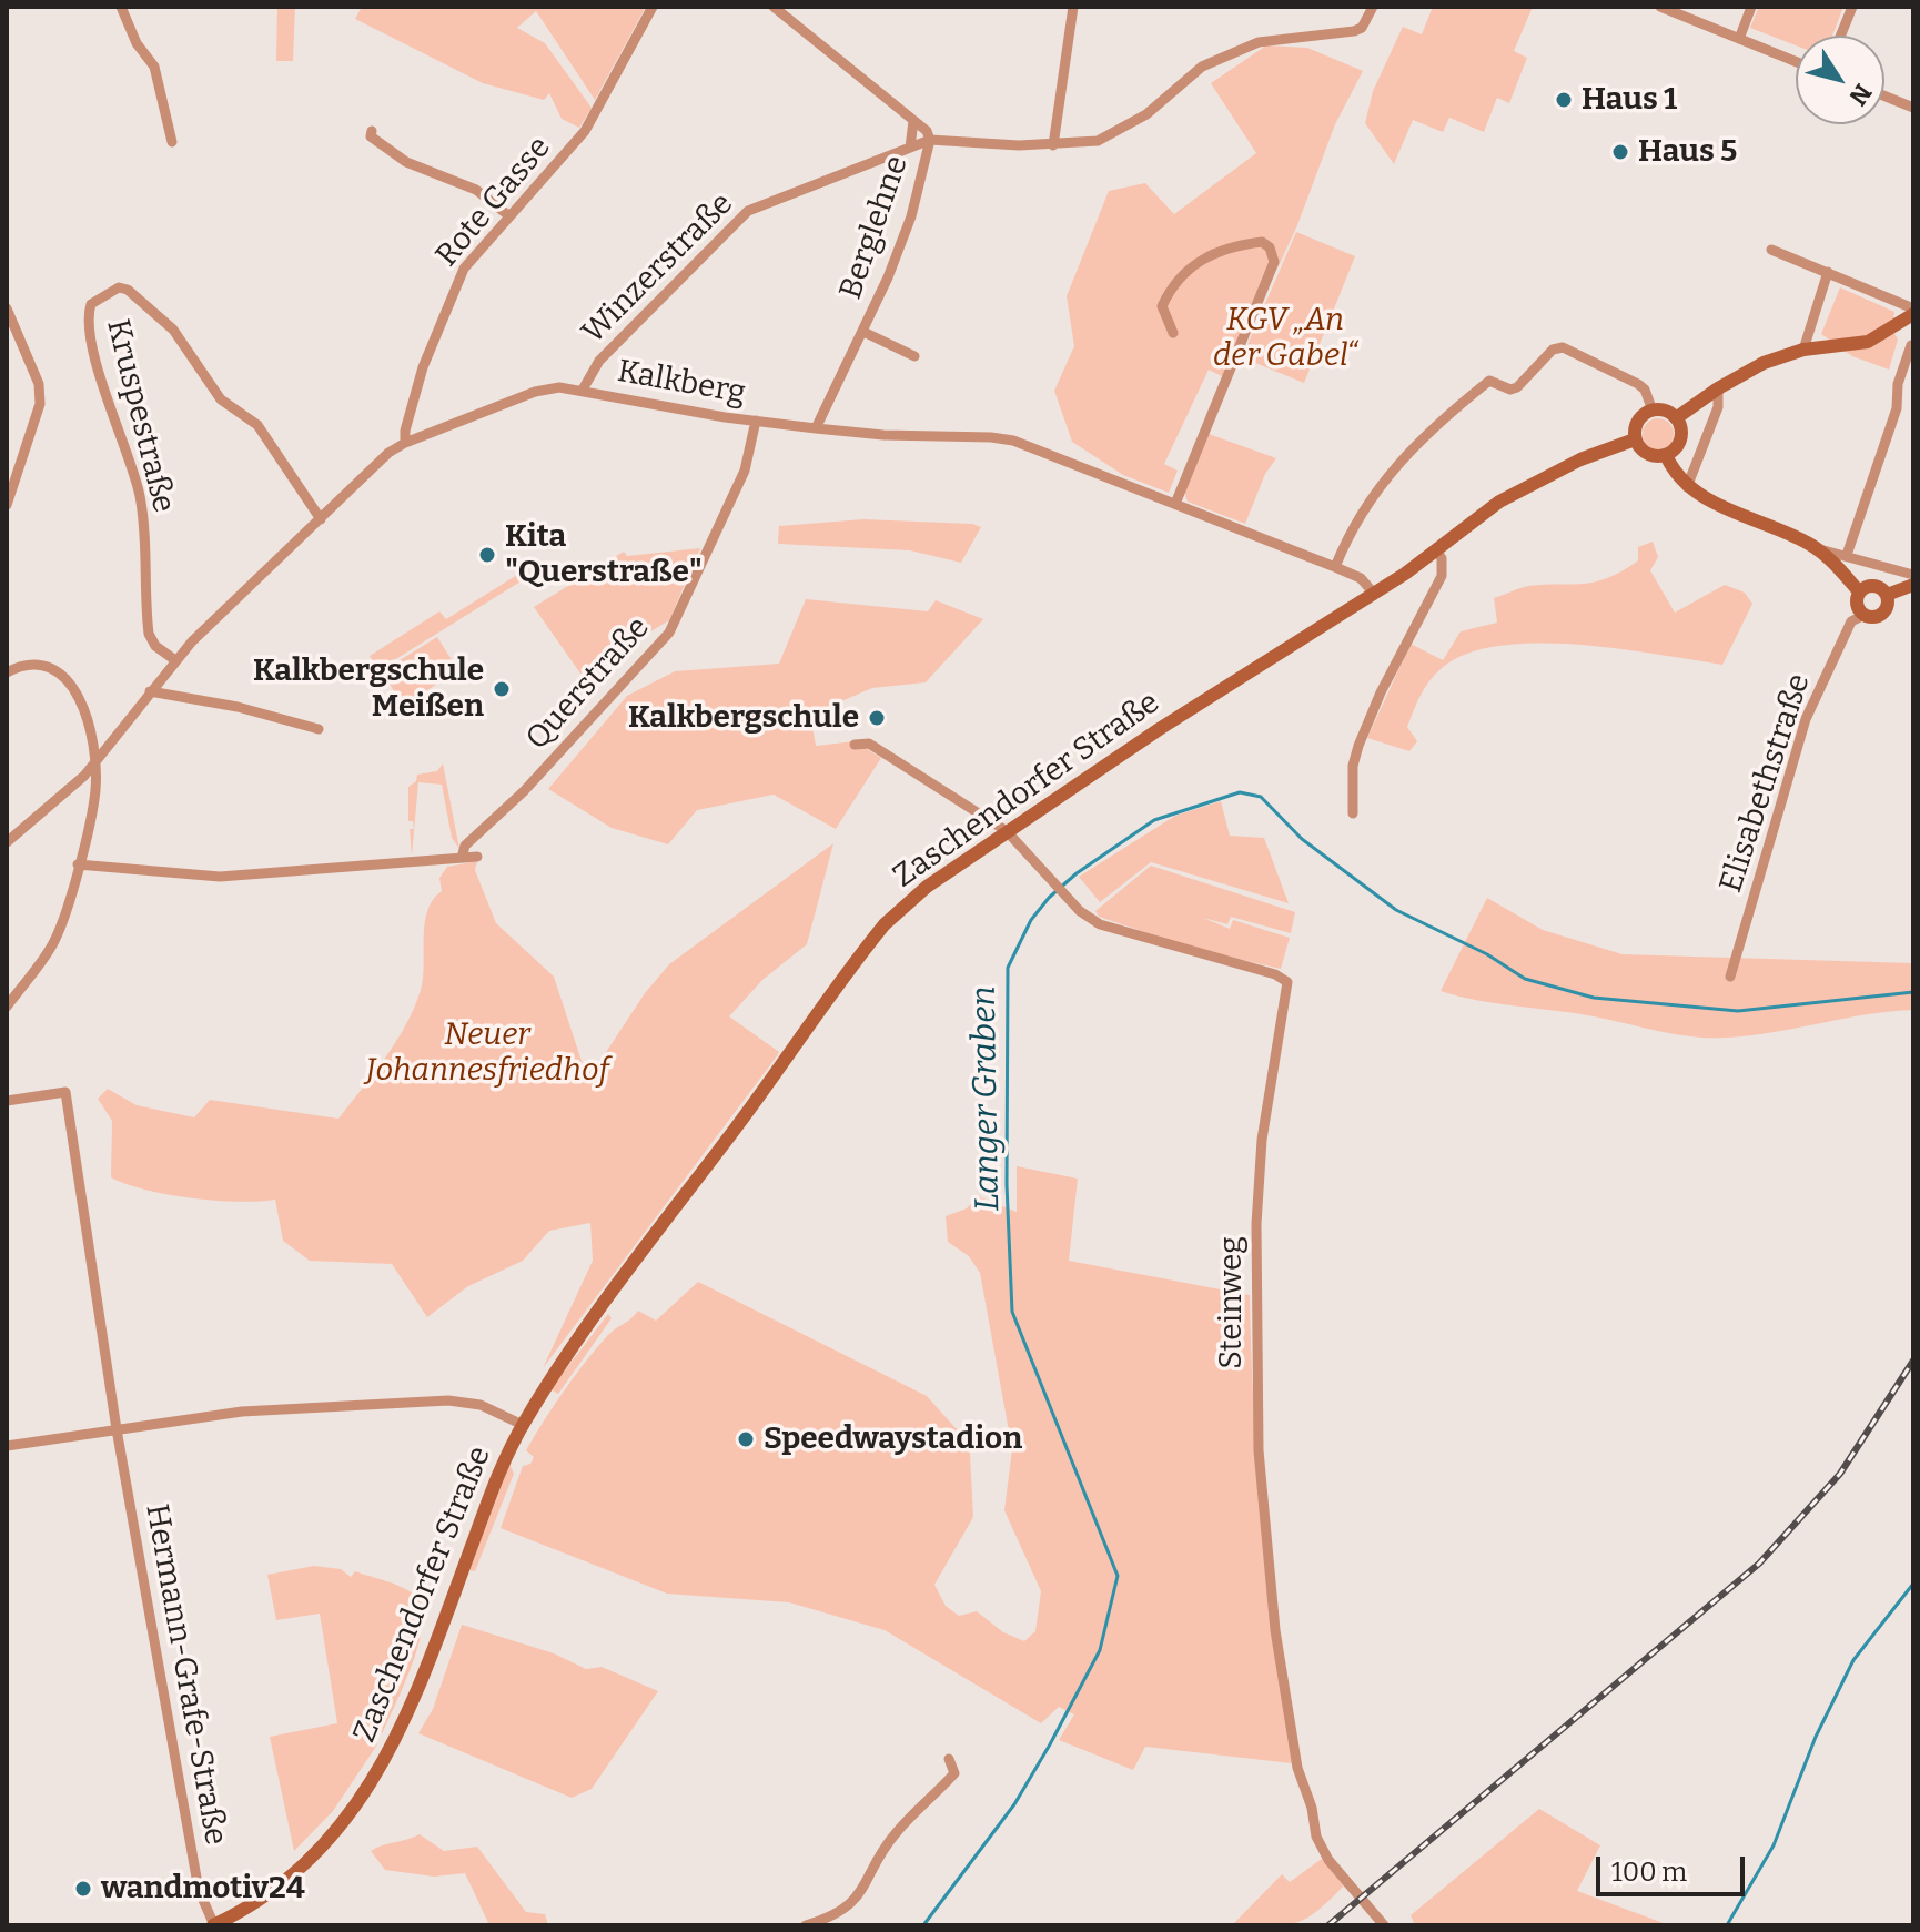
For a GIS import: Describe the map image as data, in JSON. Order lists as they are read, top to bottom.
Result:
{
  "streets": {
    "street": [
      "Rote Gasse",
      "Berglehne",
      "Winzerstraße",
      "Kalkberg",
      "Kruspestraße",
      "Querstraße",
      "Elisabethstraße",
      "Zaschendorfer Straße",
      "Steinweg",
      "Hermann-Grafe-Straße"
    ]
  },
  "crossings": [
    ["Rote Gasse", "Kalkberg"],
    ["Berglehne", "Winzerstraße"],
    ["Berglehne", "Kalkberg"],
    ["Winzerstraße", "Kalkberg"],
    ["Kalkberg", "Kruspestraße"],
    ["Kalkberg", "Querstraße"],
    ["Kalkberg", "Zaschendorfer Straße"],
    ["Zaschendorfer Straße", "Steinweg"],
    ["Zaschendorfer Straße", "Hermann-Grafe-Straße"]
  ],
  "water": ["Langer Graben"],
  "parks": ["KGV „An der Gabel“", "Neuer Johannesfriedhof"],
  "places": [
    "Haus 1",
    "Haus 5",
    "Kita \"Querstraße\"",
    "Kalkbergschule Meißen",
    "Kalkbergschule",
    "Speedwaystadion",
    "wandmotiv24"
  ],
  "scale_bar": "100 m",
  "north": "bottom right"
}
